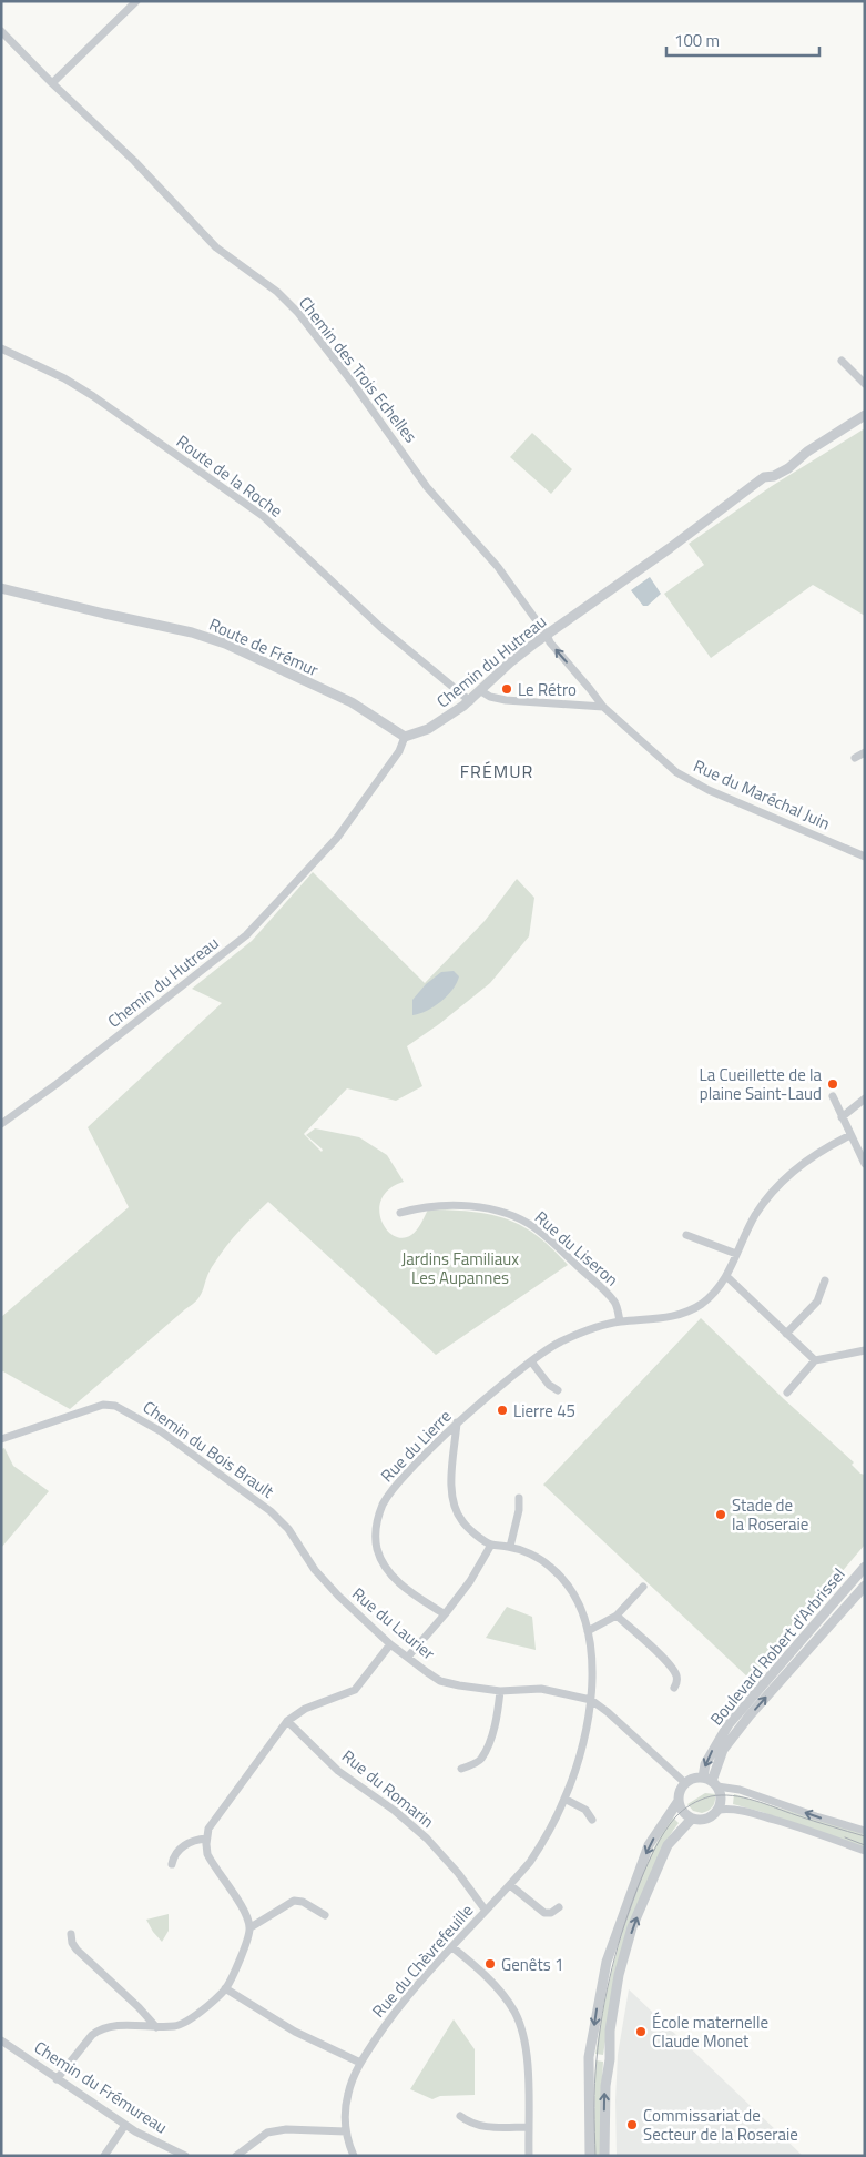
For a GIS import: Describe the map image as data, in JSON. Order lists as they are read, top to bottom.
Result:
{
  "streets": {
    "street": [
      "Chemin des Trois Echelles",
      "Route de la Roche",
      "Route de Frémur",
      "Chemin du Hutreau",
      "Rue du Maréchal Juin",
      "Rue du Liseron",
      "Rue du Lierre",
      "Chemin du Bois Brault",
      "Rue du Laurier",
      "Boulevard Robert d'Arbrissel",
      "Rue du Romarin",
      "Rue du Chèvrefeuille",
      "Chemin du Frémureau"
    ]
  },
  "crossings": [
    ["Chemin des Trois Echelles", "Chemin du Hutreau"],
    ["Chemin des Trois Echelles", "Rue du Maréchal Juin"],
    ["Route de la Roche", "Chemin du Hutreau"],
    ["Route de Frémur", "Chemin du Hutreau"],
    ["Chemin du Hutreau", "Rue du Maréchal Juin"],
    ["Rue du Liseron", "Rue du Lierre"],
    ["Chemin du Bois Brault", "Rue du Laurier"],
    ["Rue du Laurier", "Boulevard Robert d'Arbrissel"],
    ["Rue du Laurier", "Rue du Chèvrefeuille"],
    ["Rue du Romarin", "Rue du Chèvrefeuille"]
  ],
  "districts": ["FRÉMUR"],
  "parks": ["Jardins Familiaux Les Aupannes"],
  "places": [
    "Le Rétro",
    "La Cueillette de la plaine Saint-Laud",
    "Lierre 45",
    "Stade de la Roseraie",
    "Genêts 1",
    "École maternelle Claude Monet",
    "Commissariat de Secteur de la Roseraie"
  ],
  "scale_bar": "100 m"
}
